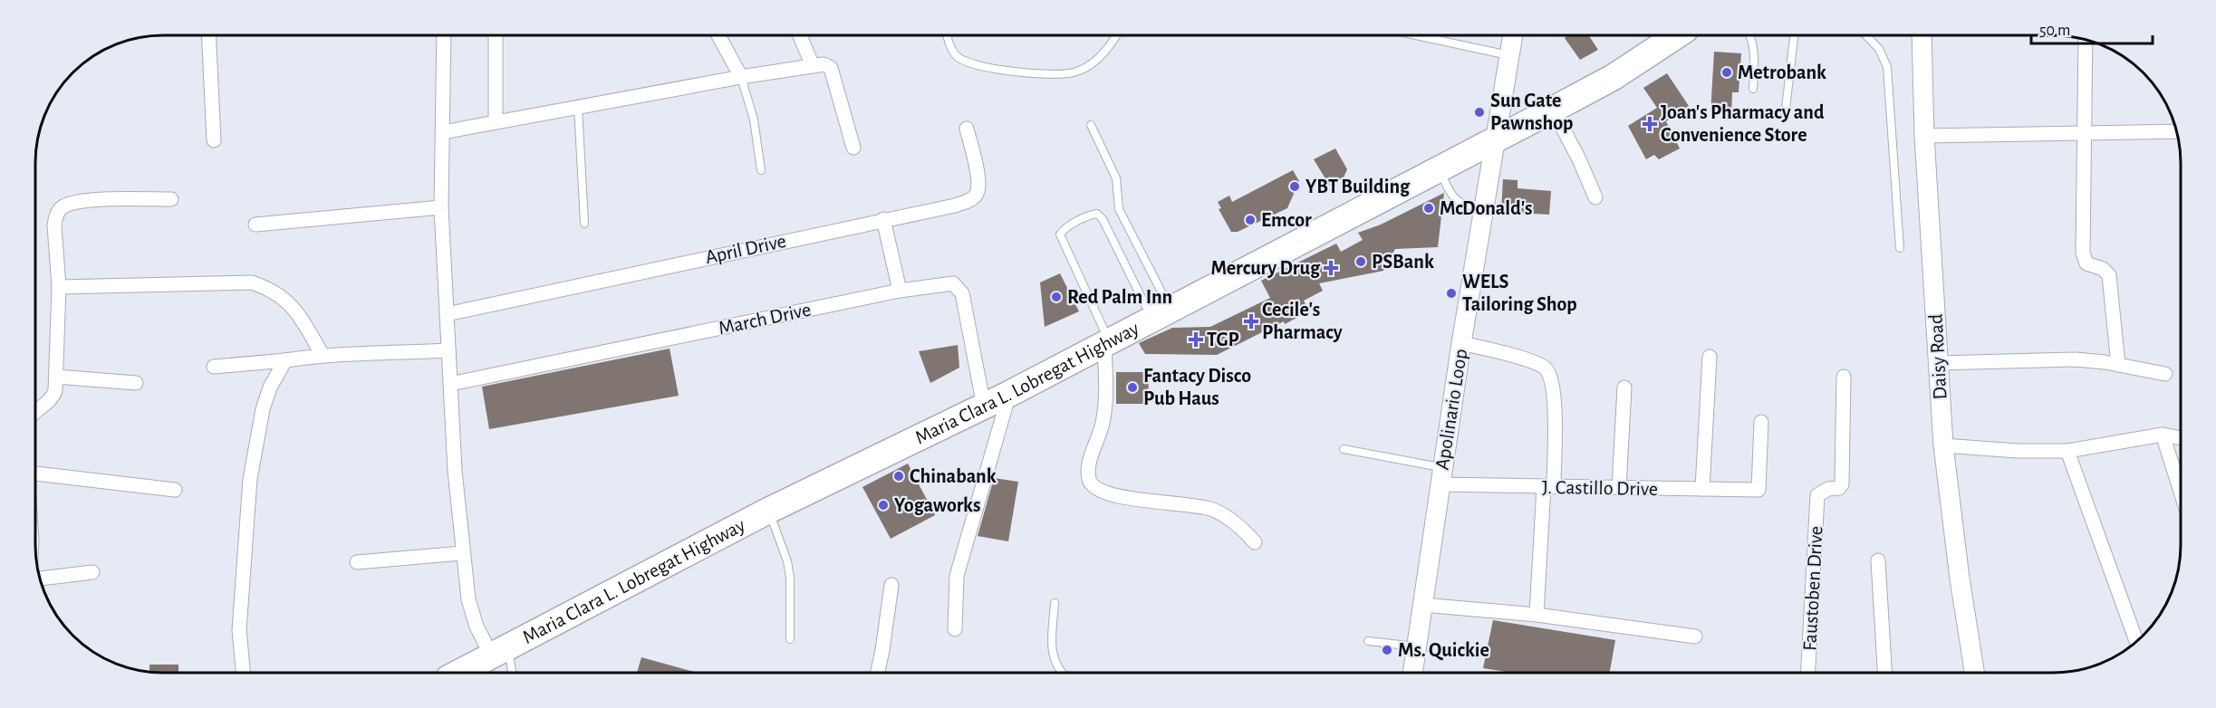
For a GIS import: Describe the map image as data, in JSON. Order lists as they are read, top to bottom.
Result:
{
  "streets": {
    "highway": ["Maria Clara L. Lobregat Highway"],
    "street": [
      "April Drive",
      "March Drive",
      "Daisy Road",
      "Apolinario Loop",
      "J. Castillo Drive",
      "Faustoben Drive"
    ]
  },
  "crossings": [
    ["March Drive", "Maria Clara L. Lobregat Highway"],
    ["Maria Clara L. Lobregat Highway", "Apolinario Loop"],
    ["Apolinario Loop", "J. Castillo Drive"]
  ],
  "places": {
    "other": [
      "Metrobank",
      "Sun Gate Pawnshop",
      "YBT Building",
      "McDonald's",
      "Emcor",
      "PSBank",
      "WELS Tailoring Shop",
      "Red Palm Inn",
      "Fantacy Disco Pub Haus",
      "Chinabank",
      "Yogaworks",
      "Ms. Quickie"
    ],
    "health": [
      "Joan's Pharmacy and Convenience Store",
      "Mercury Drug",
      "Cecile's Pharmacy",
      "TGP"
    ]
  },
  "scale_bar": "50 m"
}
